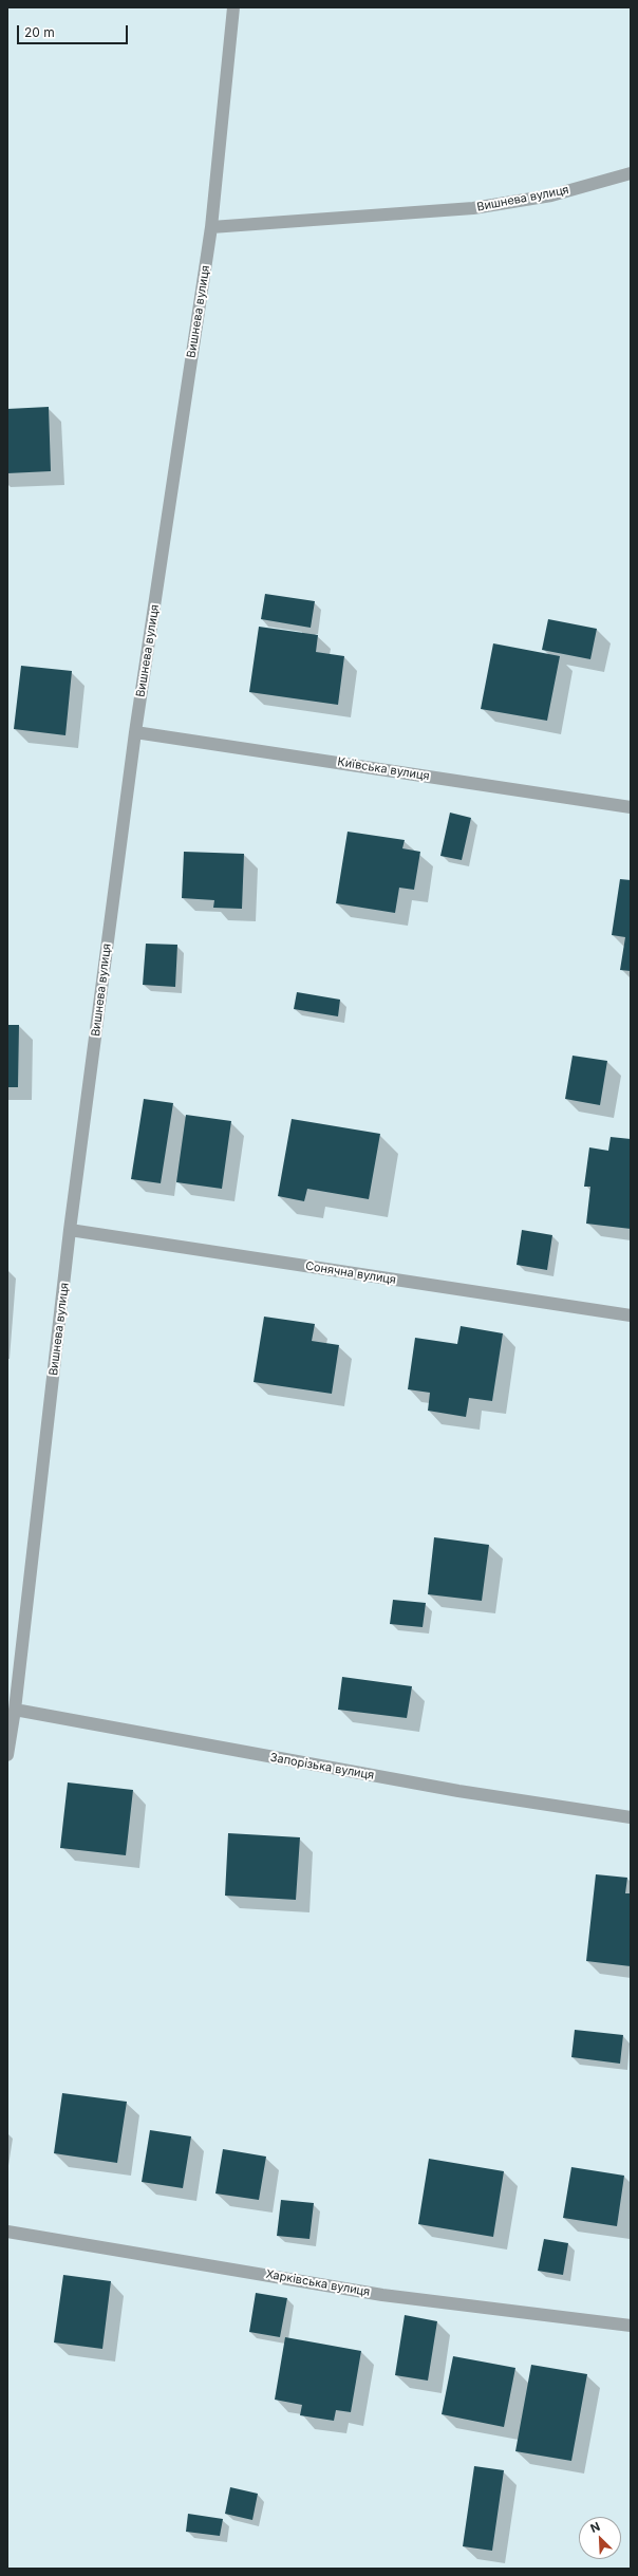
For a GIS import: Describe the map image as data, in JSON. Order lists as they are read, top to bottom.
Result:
{
  "streets": {
    "street": [
      "Вишнева вулиця",
      "Київська вулиця",
      "Сонячна вулиця",
      "Запорізька вулиця",
      "Харківська вулиця"
    ]
  },
  "crossings": [
    ["Вишнева вулиця", "Київська вулиця"],
    ["Вишнева вулиця", "Сонячна вулиця"],
    ["Вишнева вулиця", "Запорізька вулиця"]
  ],
  "scale_bar": "20 m",
  "north": "top left"
}
